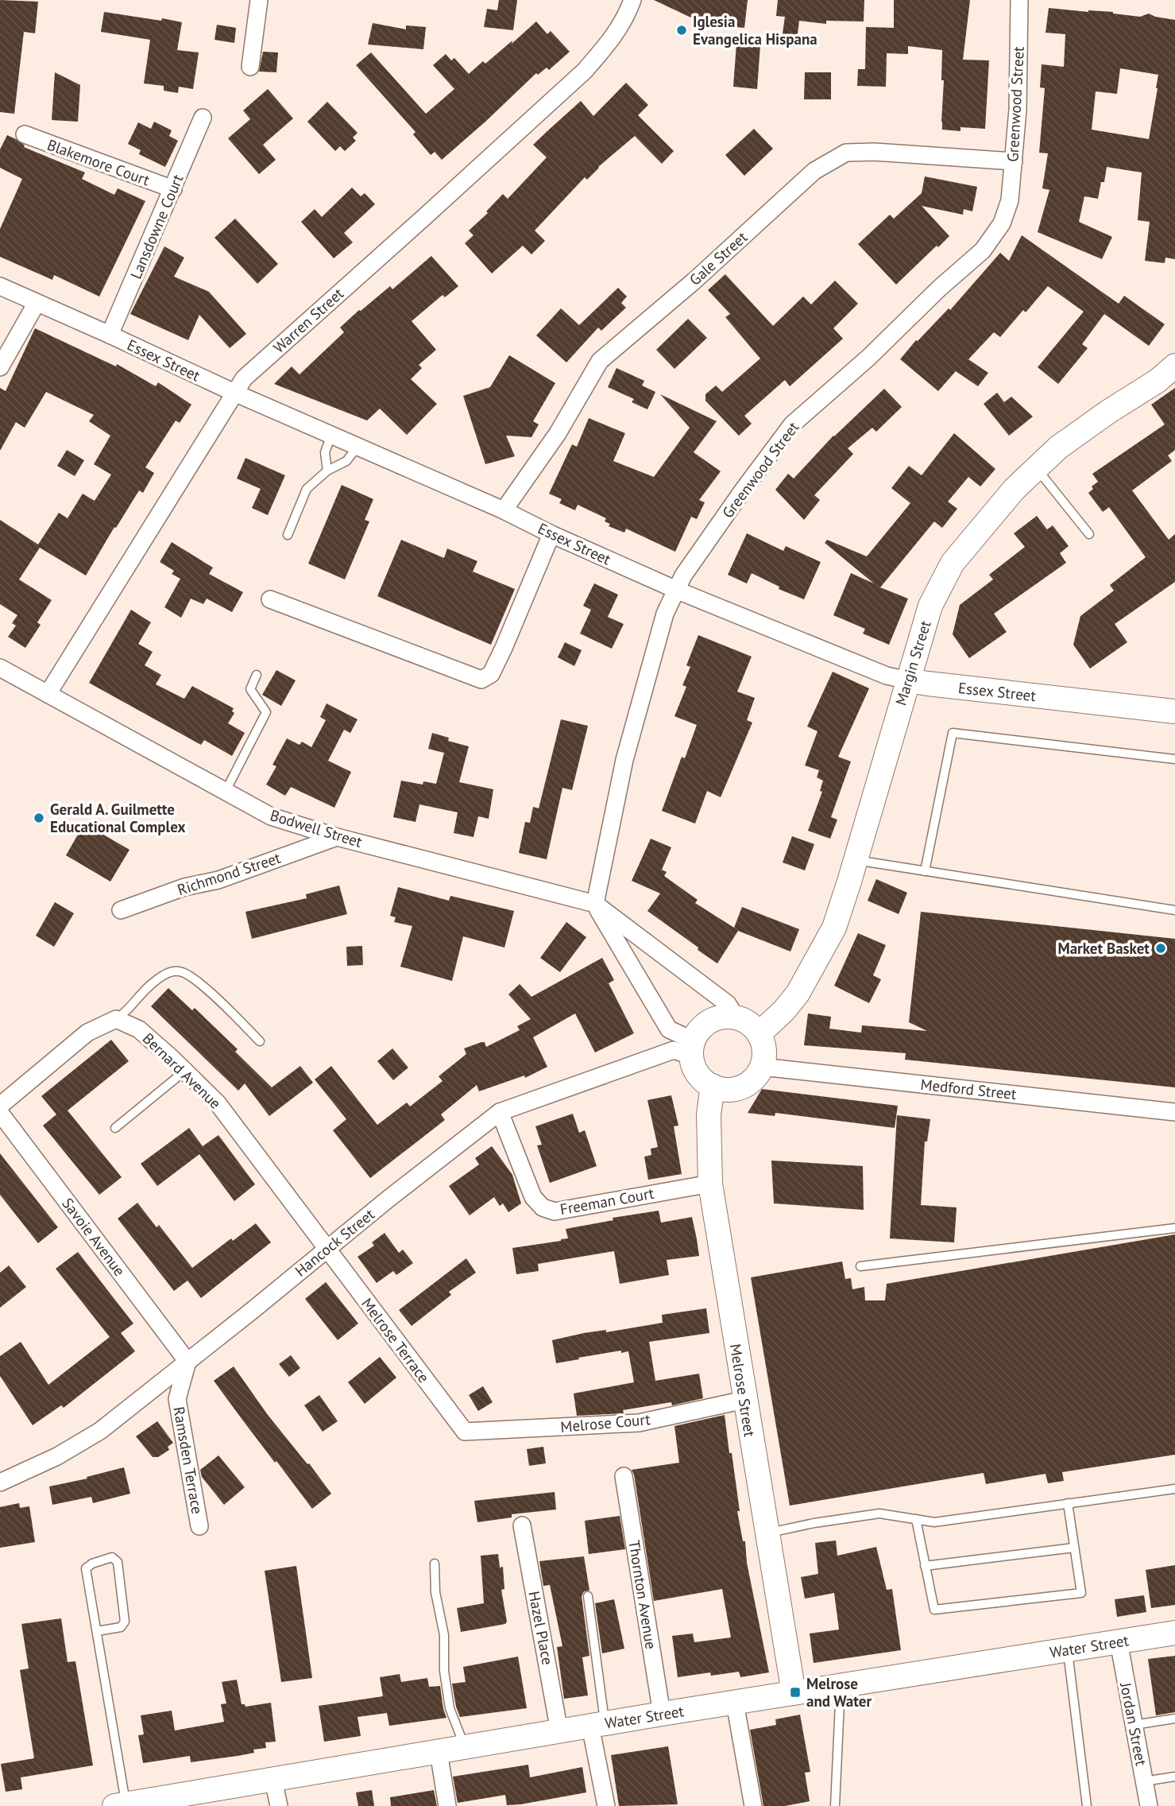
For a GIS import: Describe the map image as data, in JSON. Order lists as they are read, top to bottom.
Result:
{
  "streets": {
    "main road": [
      "Essex Street",
      "Margin Street",
      "Melrose Street",
      "Water Street"
    ],
    "street": [
      "Greenwood Street",
      "Blakemore Court",
      "Lansdowne Court",
      "Gale Street",
      "Warren Street",
      "Bodwell Street",
      "Richmond Street",
      "Bernard Avenue",
      "Medford Street",
      "Freeman Court",
      "Savoie Avenue",
      "Hancock Street",
      "Melrose Terrace",
      "Melrose Court",
      "Ramsden Terrace",
      "Thornton Avenue",
      "Hazel Place",
      "Jordan Street"
    ]
  },
  "crossings": [
    ["Greenwood Street", "Gale Street"],
    ["Greenwood Street", "Essex Street"],
    ["Greenwood Street", "Bodwell Street"],
    ["Blakemore Court", "Lansdowne Court"],
    ["Lansdowne Court", "Essex Street"],
    ["Gale Street", "Essex Street"],
    ["Warren Street", "Essex Street"],
    ["Warren Street", "Bodwell Street"],
    ["Essex Street", "Margin Street"],
    ["Margin Street", "Bodwell Street"],
    ["Margin Street", "Medford Street"],
    ["Margin Street", "Hancock Street"],
    ["Margin Street", "Melrose Street"],
    ["Bodwell Street", "Richmond Street"],
    ["Bodwell Street", "Medford Street"],
    ["Bodwell Street", "Hancock Street"],
    ["Bodwell Street", "Melrose Street"],
    ["Bernard Avenue", "Hancock Street"],
    ["Bernard Avenue", "Melrose Terrace"],
    ["Medford Street", "Hancock Street"],
    ["Medford Street", "Melrose Street"],
    ["Freeman Court", "Hancock Street"],
    ["Freeman Court", "Melrose Street"],
    ["Savoie Avenue", "Hancock Street"],
    ["Savoie Avenue", "Ramsden Terrace"],
    ["Hancock Street", "Melrose Terrace"],
    ["Hancock Street", "Melrose Street"],
    ["Hancock Street", "Ramsden Terrace"],
    ["Melrose Terrace", "Melrose Court"],
    ["Melrose Street", "Melrose Court"],
    ["Melrose Street", "Water Street"],
    ["Thornton Avenue", "Water Street"],
    ["Hazel Place", "Water Street"],
    ["Water Street", "Jordan Street"]
  ],
  "places": {
    "other": ["Iglesia Evangelica Hispana", "Gerald A. Guilmette Educational Complex", "Market Basket"],
    "transit": ["Melrose and Water"]
  }
}
